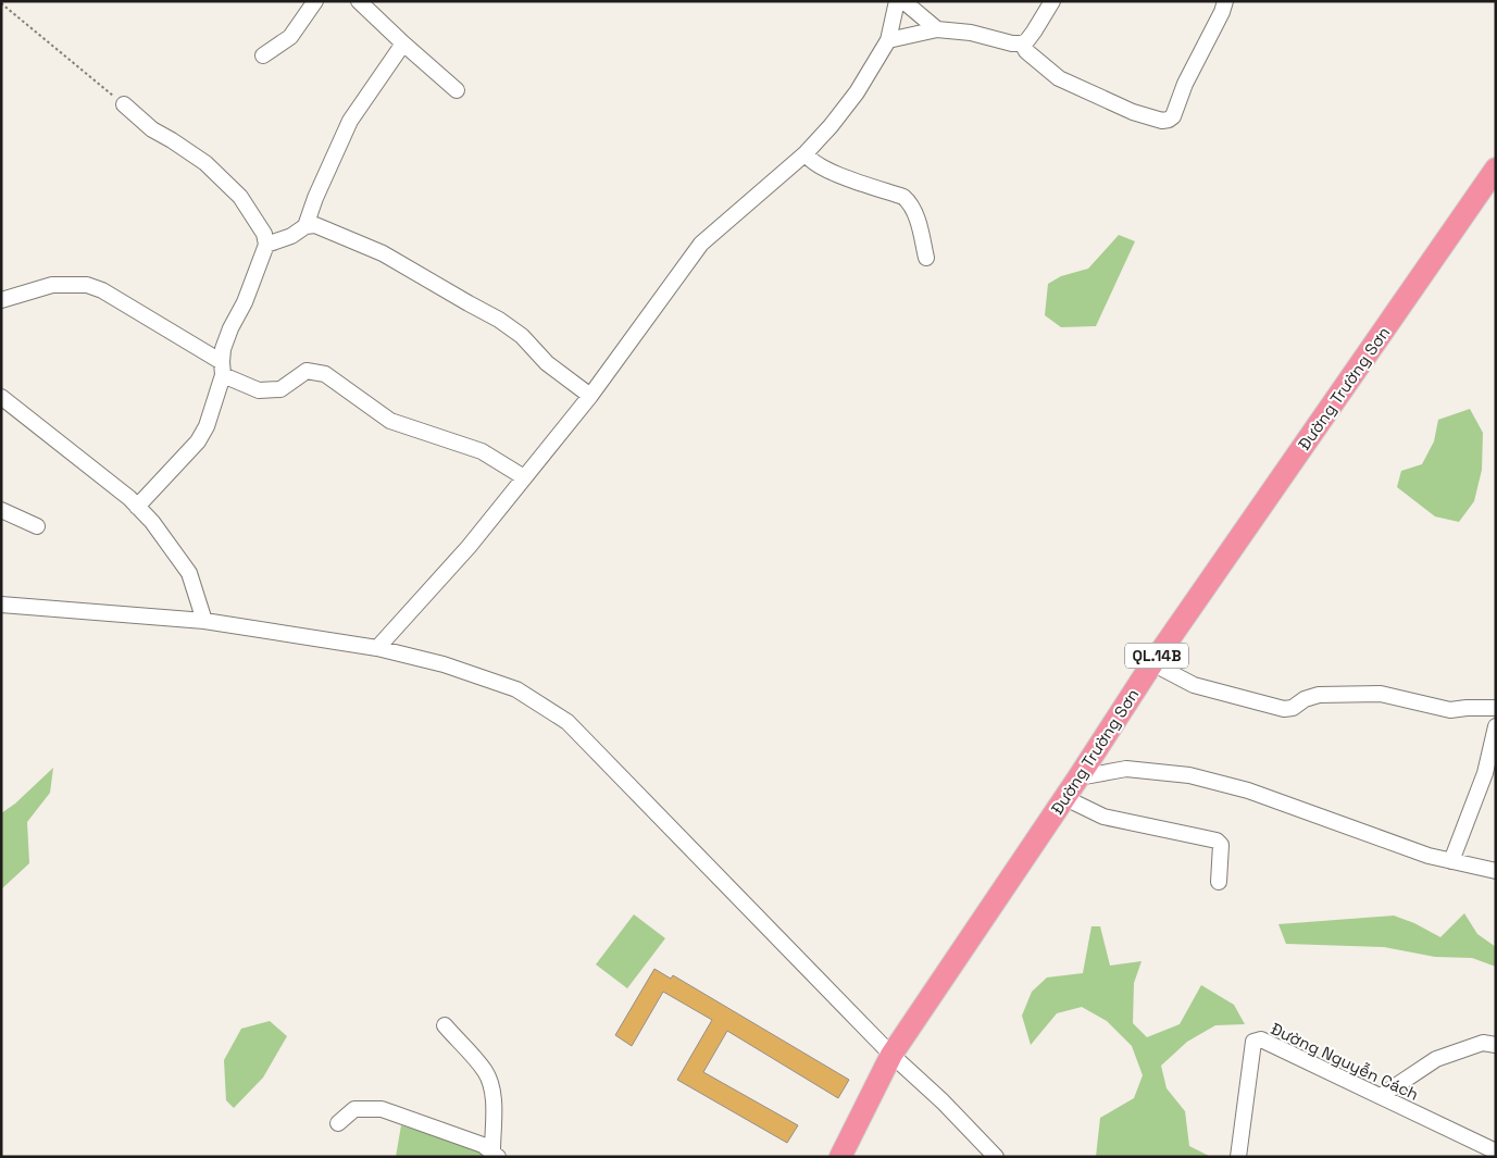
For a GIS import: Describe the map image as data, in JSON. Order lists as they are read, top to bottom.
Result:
{
  "streets": {
    "highway": ["Đường Trường Sơn", "QL.14B"],
    "street": ["Đường Nguyễn Cách"]
  }
}
